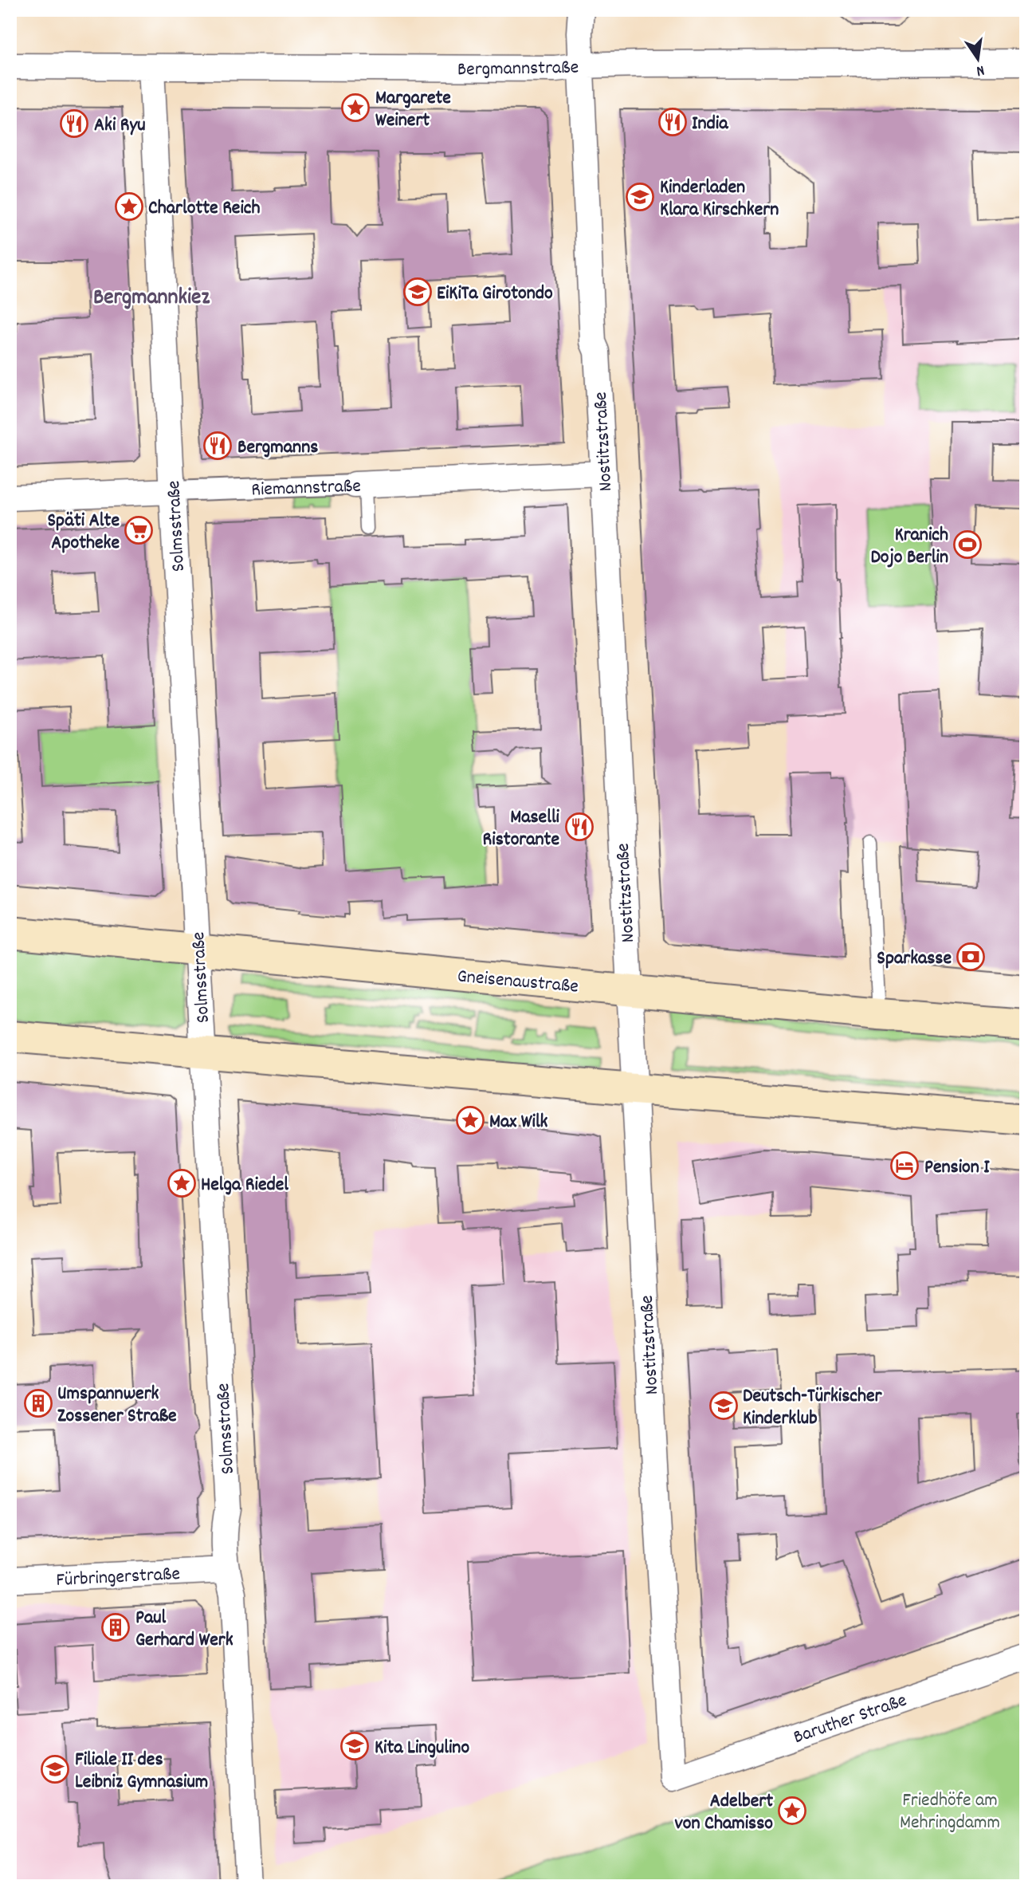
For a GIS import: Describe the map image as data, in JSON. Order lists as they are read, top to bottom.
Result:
{
  "streets": {
    "main road": ["Gneisenaustraße"],
    "street": [
      "Bergmannstraße",
      "Nostitzstraße",
      "Riemannstraße",
      "Solmsstraße",
      "Fürbringerstraße",
      "Baruther Straße"
    ]
  },
  "crossings": [
    ["Bergmannstraße", "Nostitzstraße"],
    ["Bergmannstraße", "Solmsstraße"],
    ["Nostitzstraße", "Riemannstraße"],
    ["Nostitzstraße", "Gneisenaustraße"],
    ["Nostitzstraße", "Baruther Straße"],
    ["Riemannstraße", "Solmsstraße"],
    ["Solmsstraße", "Gneisenaustraße"],
    ["Solmsstraße", "Fürbringerstraße"]
  ],
  "districts": ["Bergmannkiez"],
  "parks": ["Friedhöfe am Mehringdamm"],
  "places": {
    "place": [
      "Margarete Weinert",
      "Charlotte Reich",
      "Max Wilk",
      "Helga Riedel",
      "Adelbert von Chamisso"
    ],
    "restaurant": [
      "India",
      "Aki Ryu",
      "Bergmanns",
      "Maselli Ristorante"
    ],
    "school or university": [
      "Kinderladen Klara Kirschkern",
      "EiKiTa Girotondo",
      "Deutsch-Türkischer Kinderklub",
      "Kita Lingulino",
      "Filiale II des Leibniz Gymnasium"
    ],
    "supermarket": ["Späti Alte Apotheke"],
    "sports": ["Kranich Dojo Berlin"],
    "bank": ["Sparkasse"],
    "hotel": ["Pension I"],
    "building": ["Umspannwerk Zossener Straße", "Paul Gerhard Werk"]
  },
  "north": "bottom"
}
